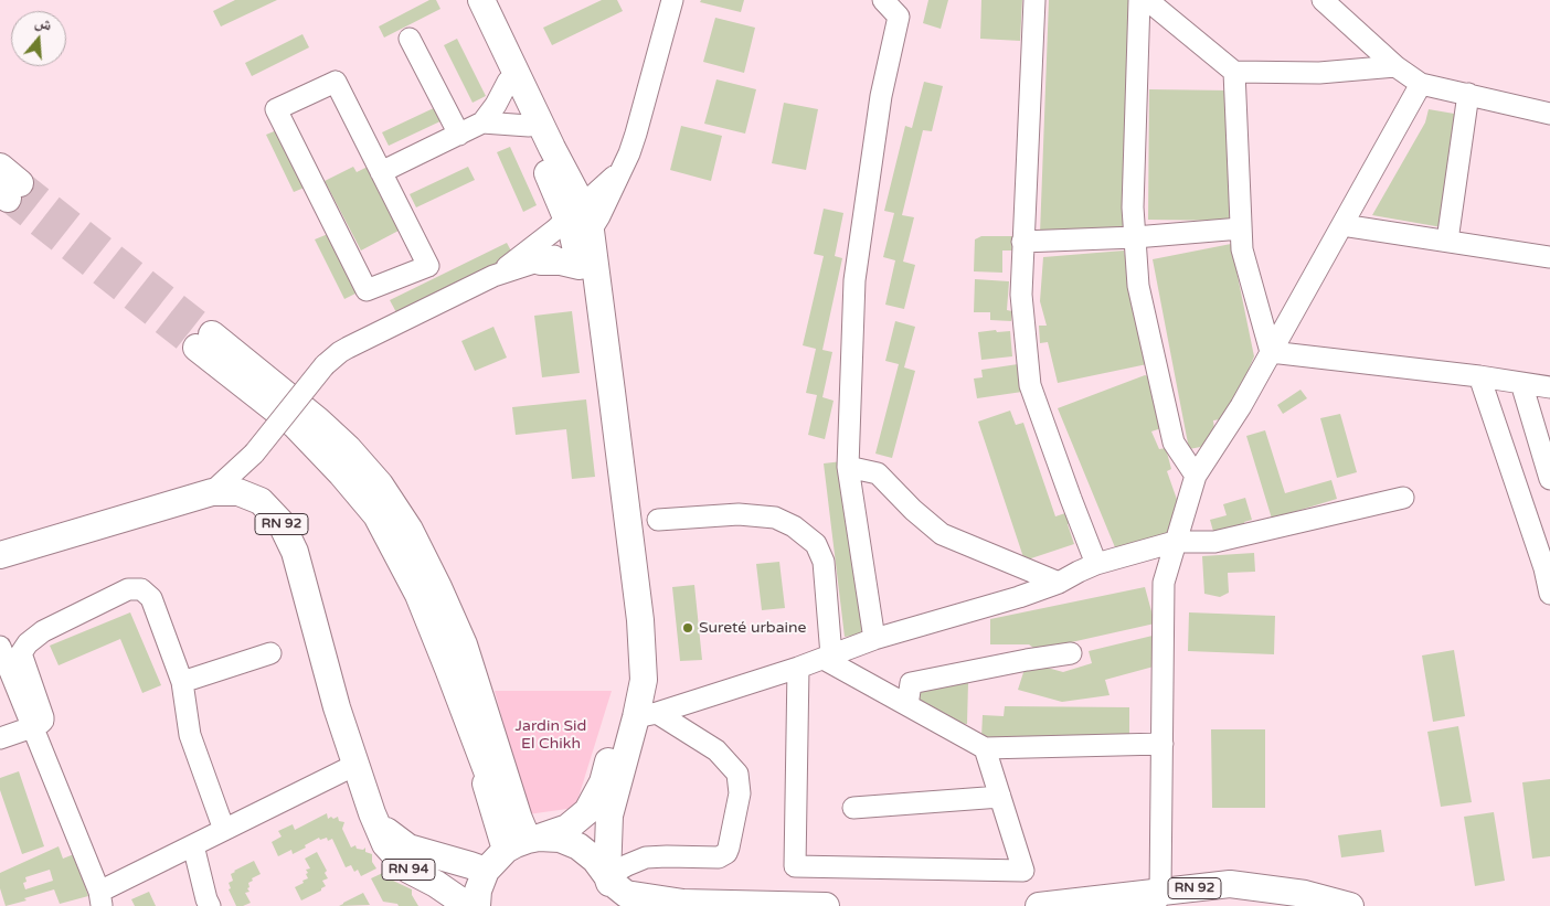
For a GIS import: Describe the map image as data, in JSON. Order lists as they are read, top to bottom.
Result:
{
  "streets": {
    "main road": ["RN 92", "RN 94"]
  },
  "crossings": [
    ["RN 92", "RN 94"]
  ],
  "parks": ["Jardin Sid El Chikh"],
  "places": ["Sureté urbaine"],
  "north": "top"
}
